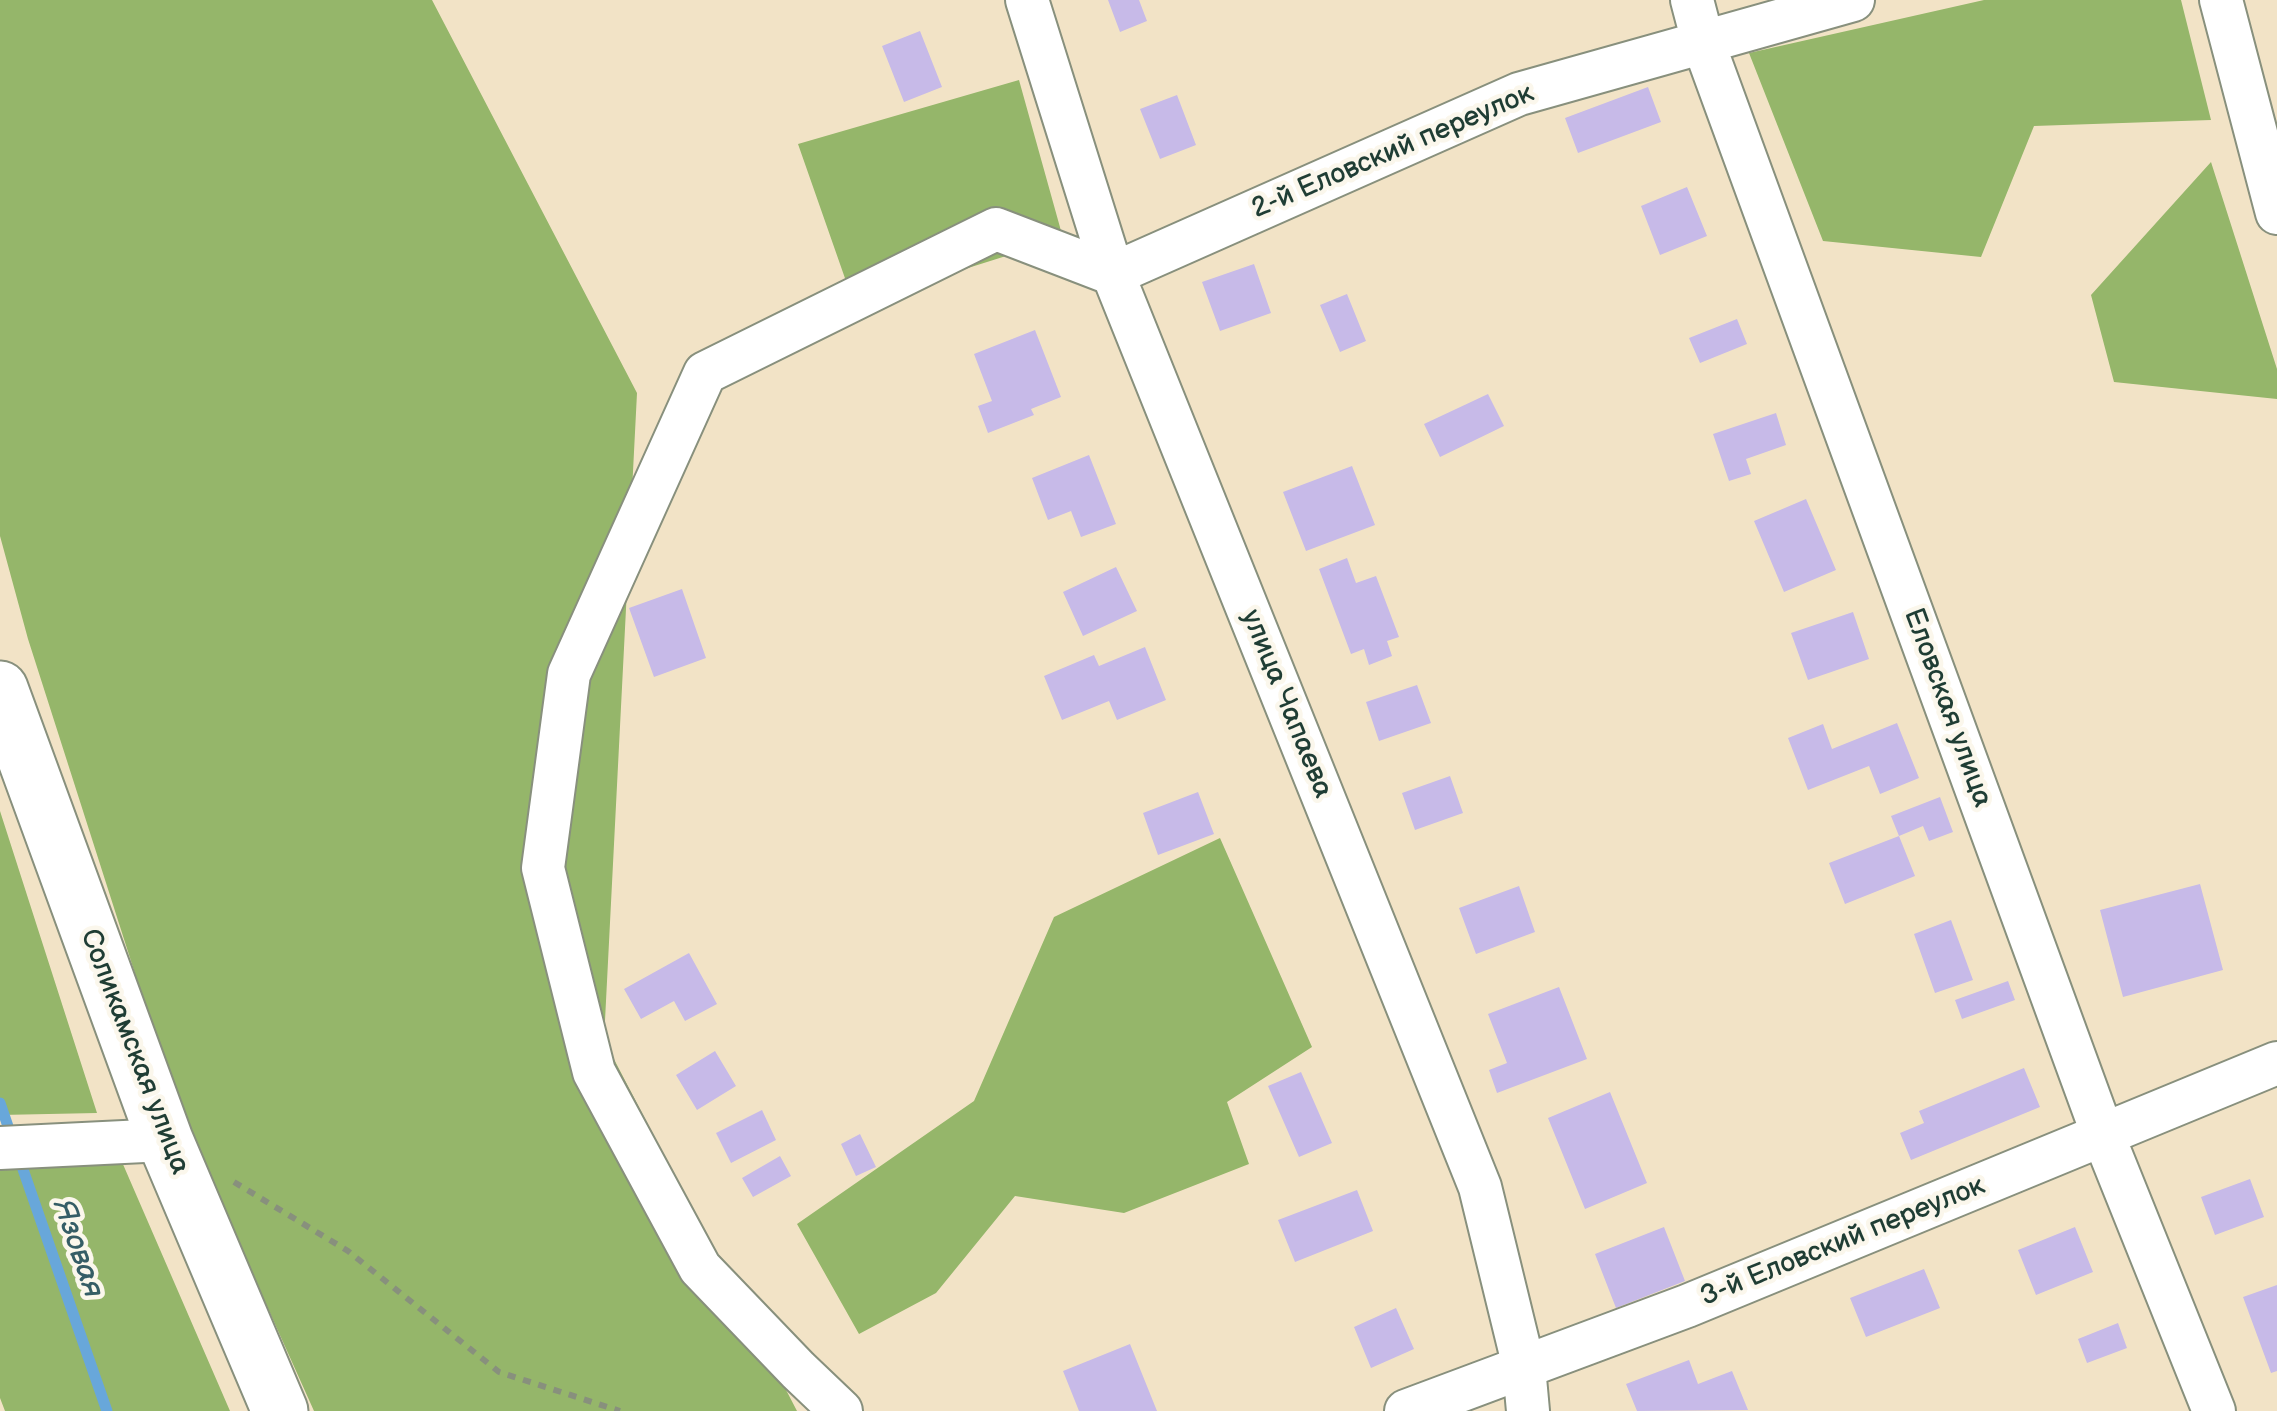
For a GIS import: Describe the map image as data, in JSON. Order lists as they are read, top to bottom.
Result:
{
  "streets": {
    "main road": ["Соликамская улица"],
    "street": [
      "2-й Еловский переулок",
      "улица Чапаева",
      "Еловская улица",
      "3-й Еловский переулок"
    ]
  },
  "crossings": [
    ["2-й Еловский переулок", "улица Чапаева"],
    ["2-й Еловский переулок", "Еловская улица"],
    ["улица Чапаева", "3-й Еловский переулок"],
    ["Еловская улица", "3-й Еловский переулок"]
  ],
  "water": ["Язовая"]
}
